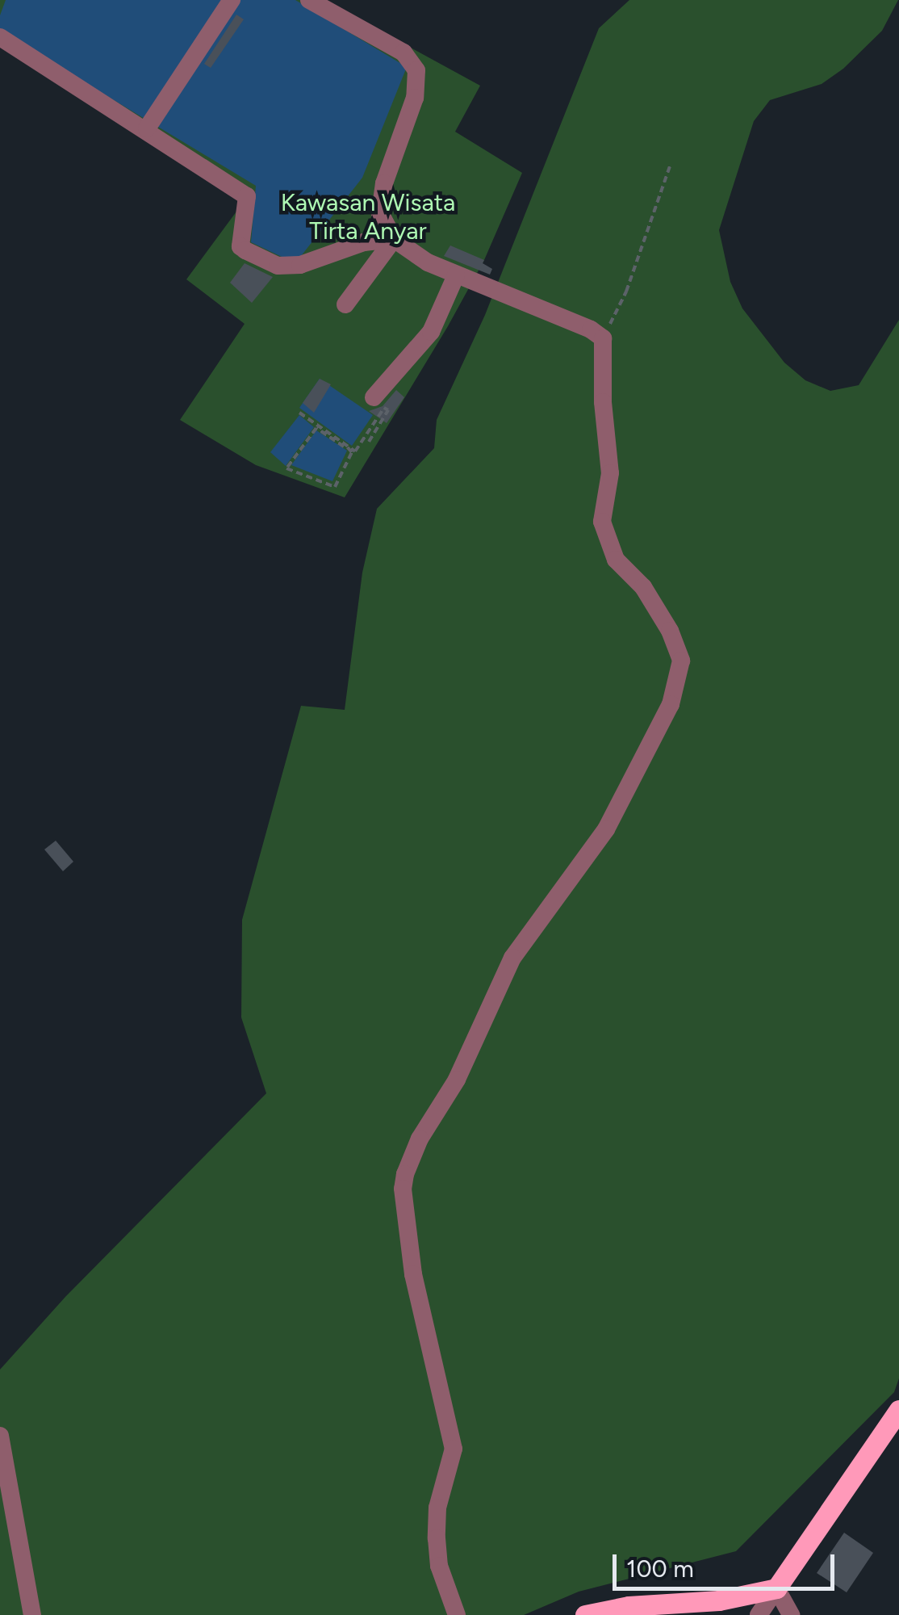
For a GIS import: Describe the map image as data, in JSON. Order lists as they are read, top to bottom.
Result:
{
  "parks": ["Kawasan Wisata Tirta Anyar"],
  "scale_bar": "100 m"
}
